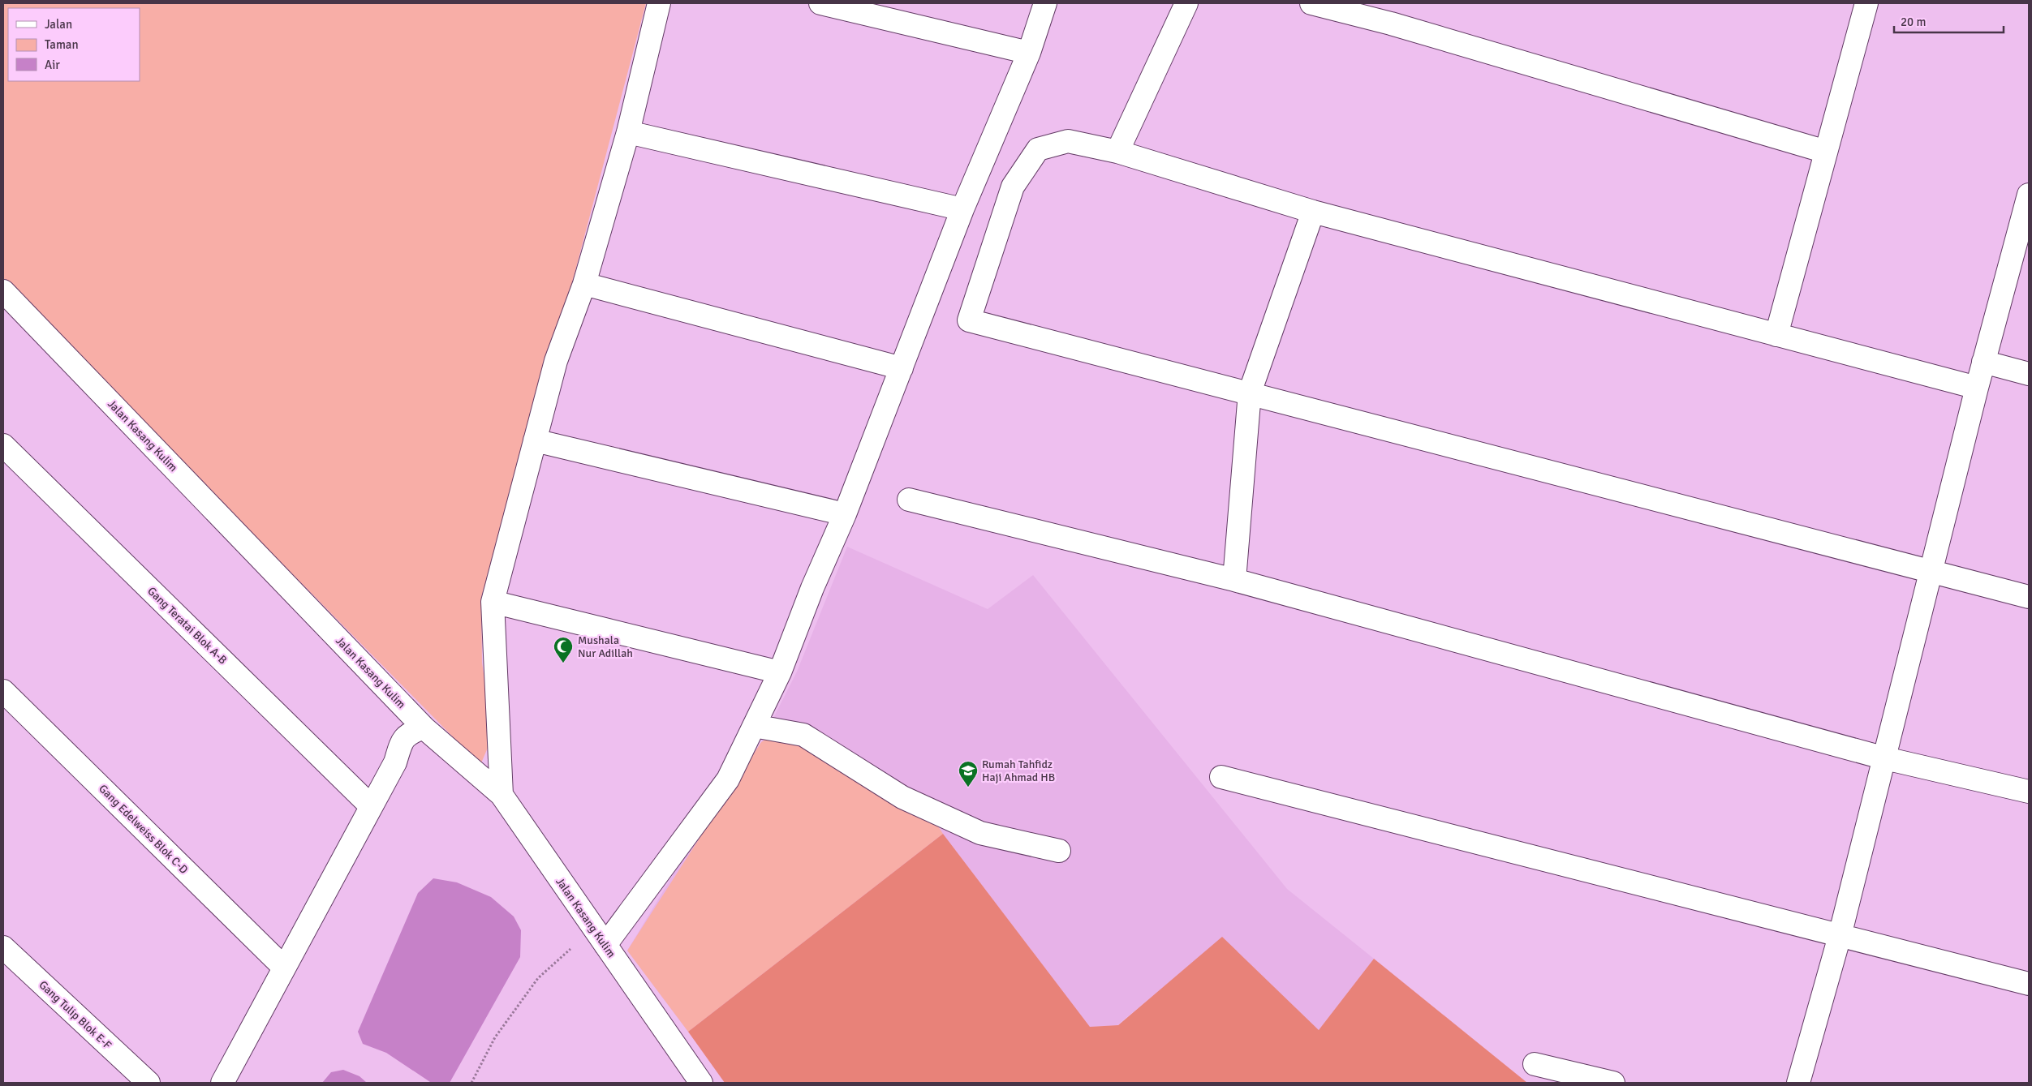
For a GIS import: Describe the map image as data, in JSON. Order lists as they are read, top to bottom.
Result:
{
  "streets": {
    "street": [
      "Jalan Kasang Kulim",
      "Gang Teratai Blok A-B",
      "Gang Edelweiss Blok C-D",
      "Gang Tulip Blok E-F"
    ]
  },
  "places": {
    "mosque": ["Mushala Nur Adillah"],
    "school or university": ["Rumah Tahfidz Haji Ahmad HB"]
  },
  "legend": ["Jalan", "Taman", "Air"],
  "scale_bar": "20 m"
}
